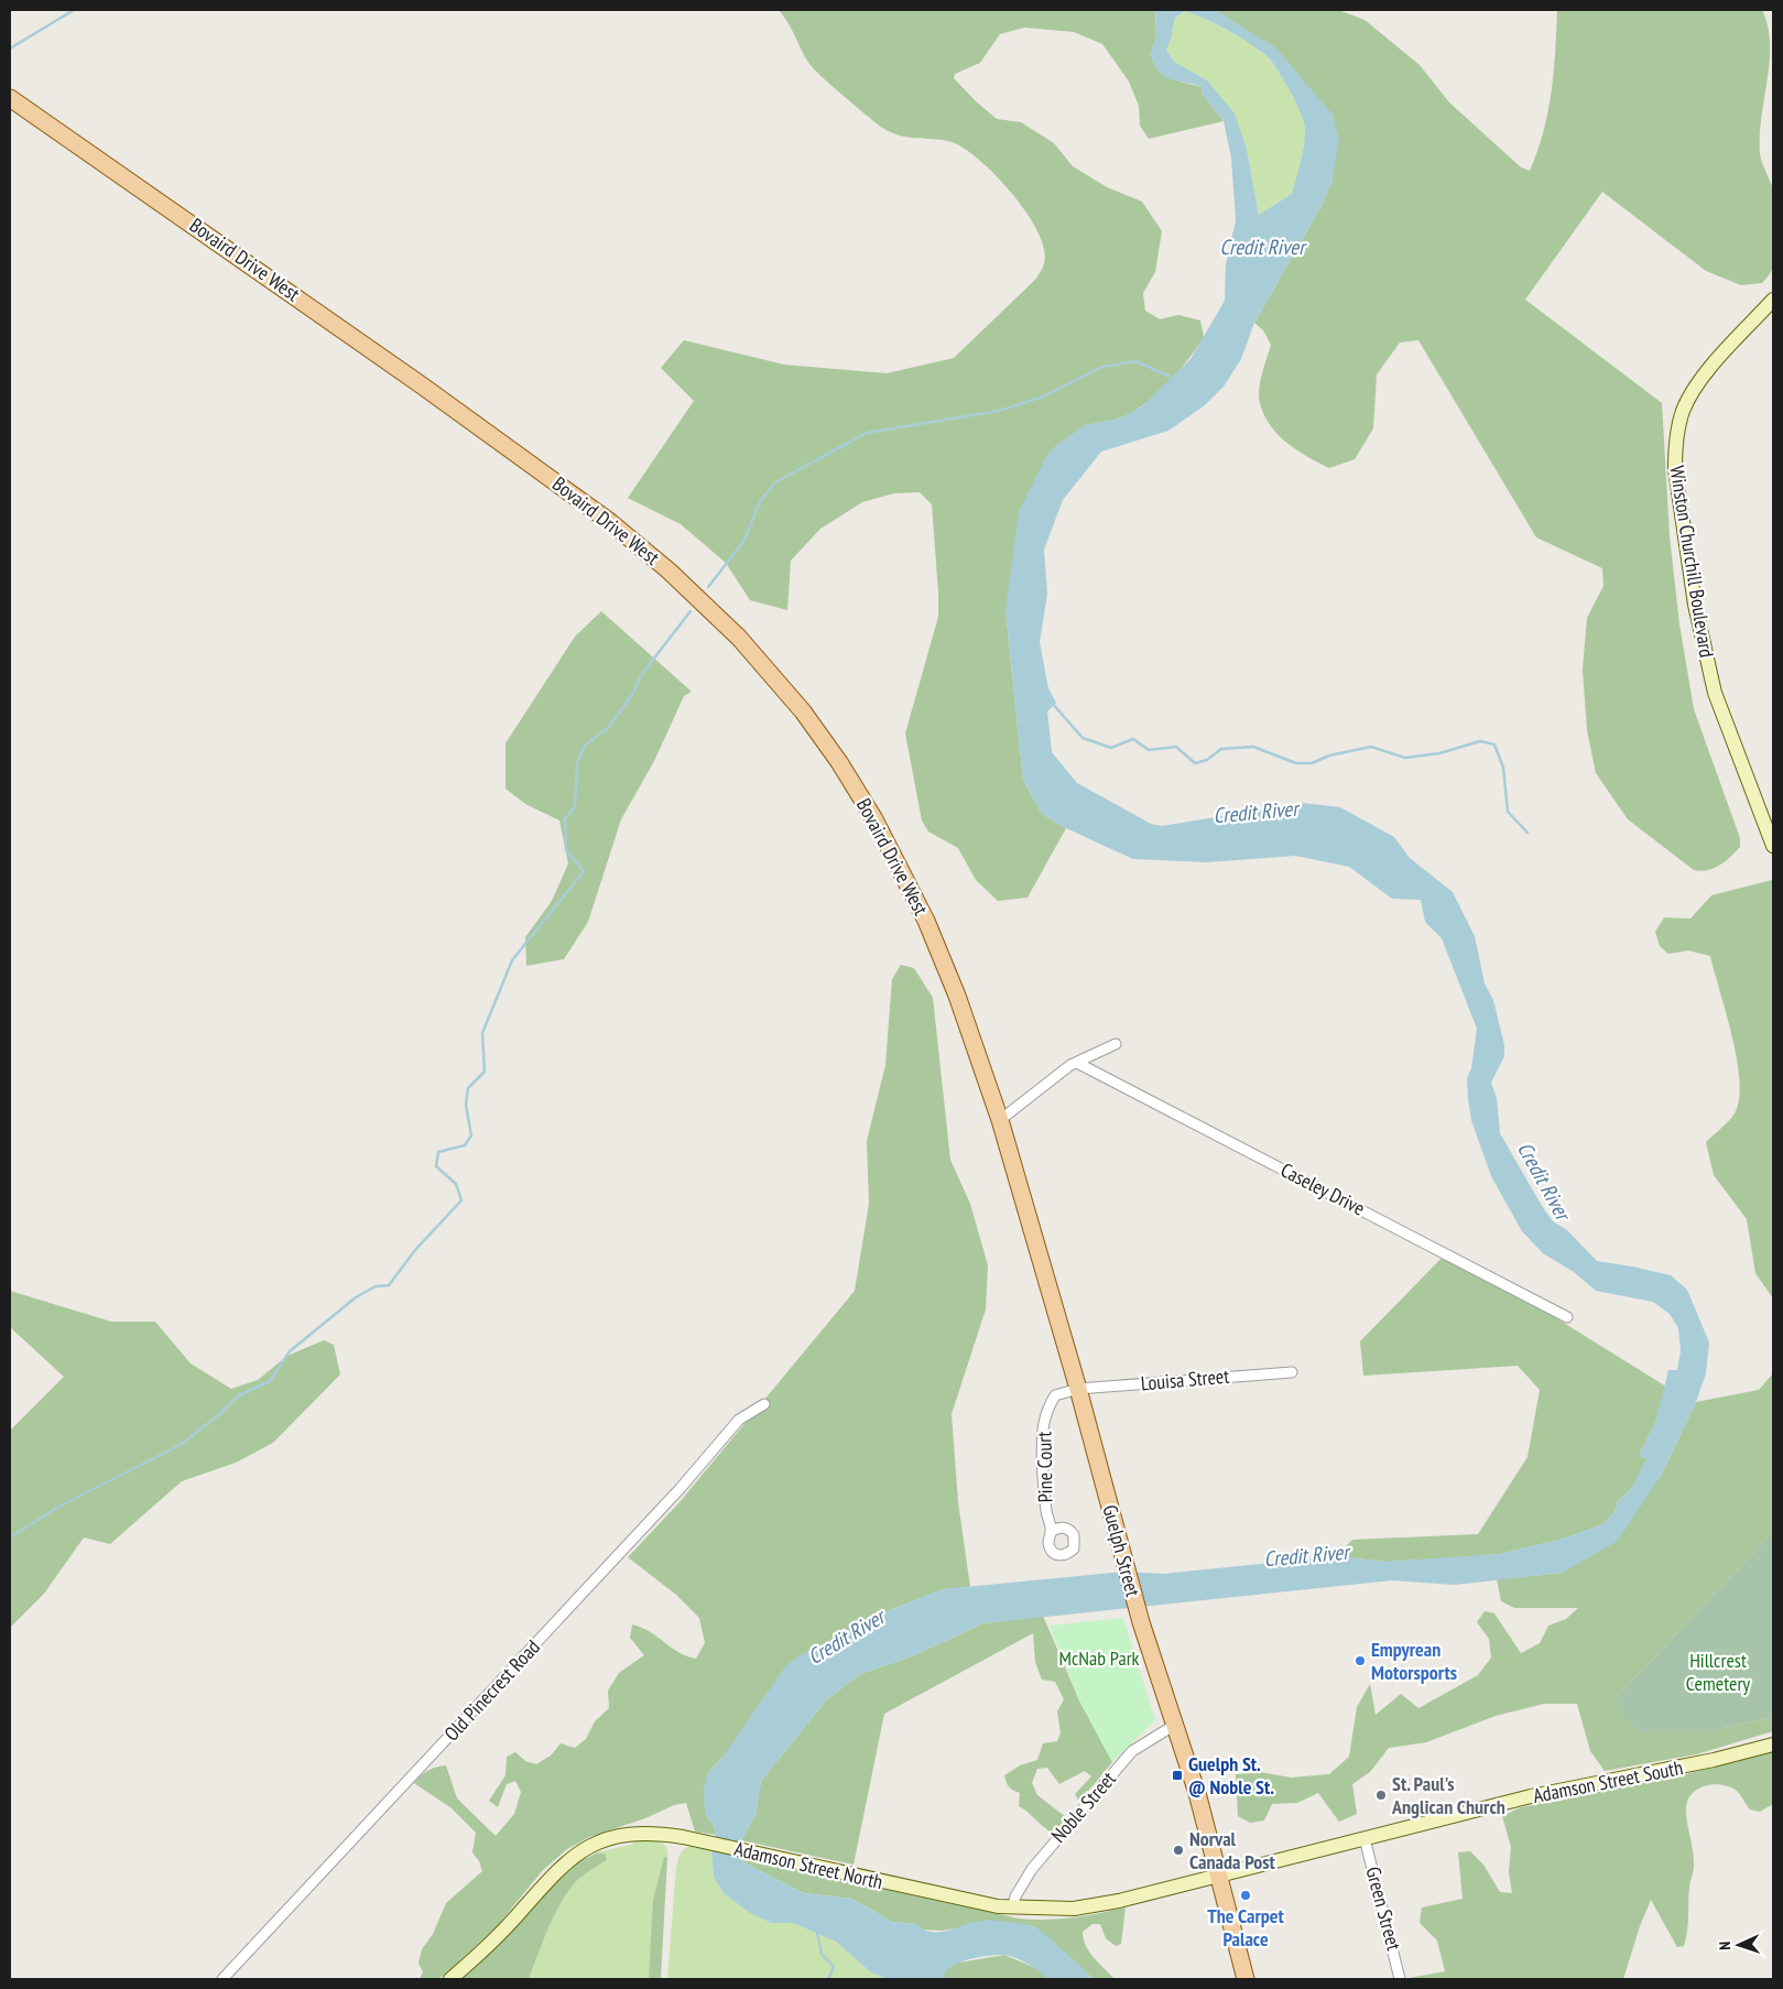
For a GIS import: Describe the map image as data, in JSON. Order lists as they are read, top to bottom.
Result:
{
  "streets": {
    "main road": [
      "Bovaird Drive West",
      "Winston Churchill Boulevard",
      "Guelph Street",
      "Adamson Street South",
      "Adamson Street North"
    ],
    "street": [
      "Caseley Drive",
      "Louisa Street",
      "Pine Court",
      "Old Pinecrest Road",
      "Noble Street",
      "Green Street"
    ]
  },
  "crossings": [
    ["Bovaird Drive West", "Guelph Street"],
    ["Louisa Street", "Pine Court"],
    ["Louisa Street", "Guelph Street"],
    ["Pine Court", "Guelph Street"],
    ["Guelph Street", "Adamson Street South"],
    ["Guelph Street", "Noble Street"],
    ["Guelph Street", "Adamson Street North"],
    ["Adamson Street South", "Adamson Street North"],
    ["Adamson Street South", "Green Street"],
    ["Noble Street", "Adamson Street North"]
  ],
  "water": ["Credit River"],
  "parks": ["McNab Park", "Hillcrest Cemetery"],
  "places": {
    "other": [
      "Empyrean Motorsports",
      "St. Paul's Anglican Church",
      "Norval Canada Post",
      "The Carpet Palace"
    ],
    "transit": ["Guelph St. @ Noble St."]
  },
  "north": "left"
}
